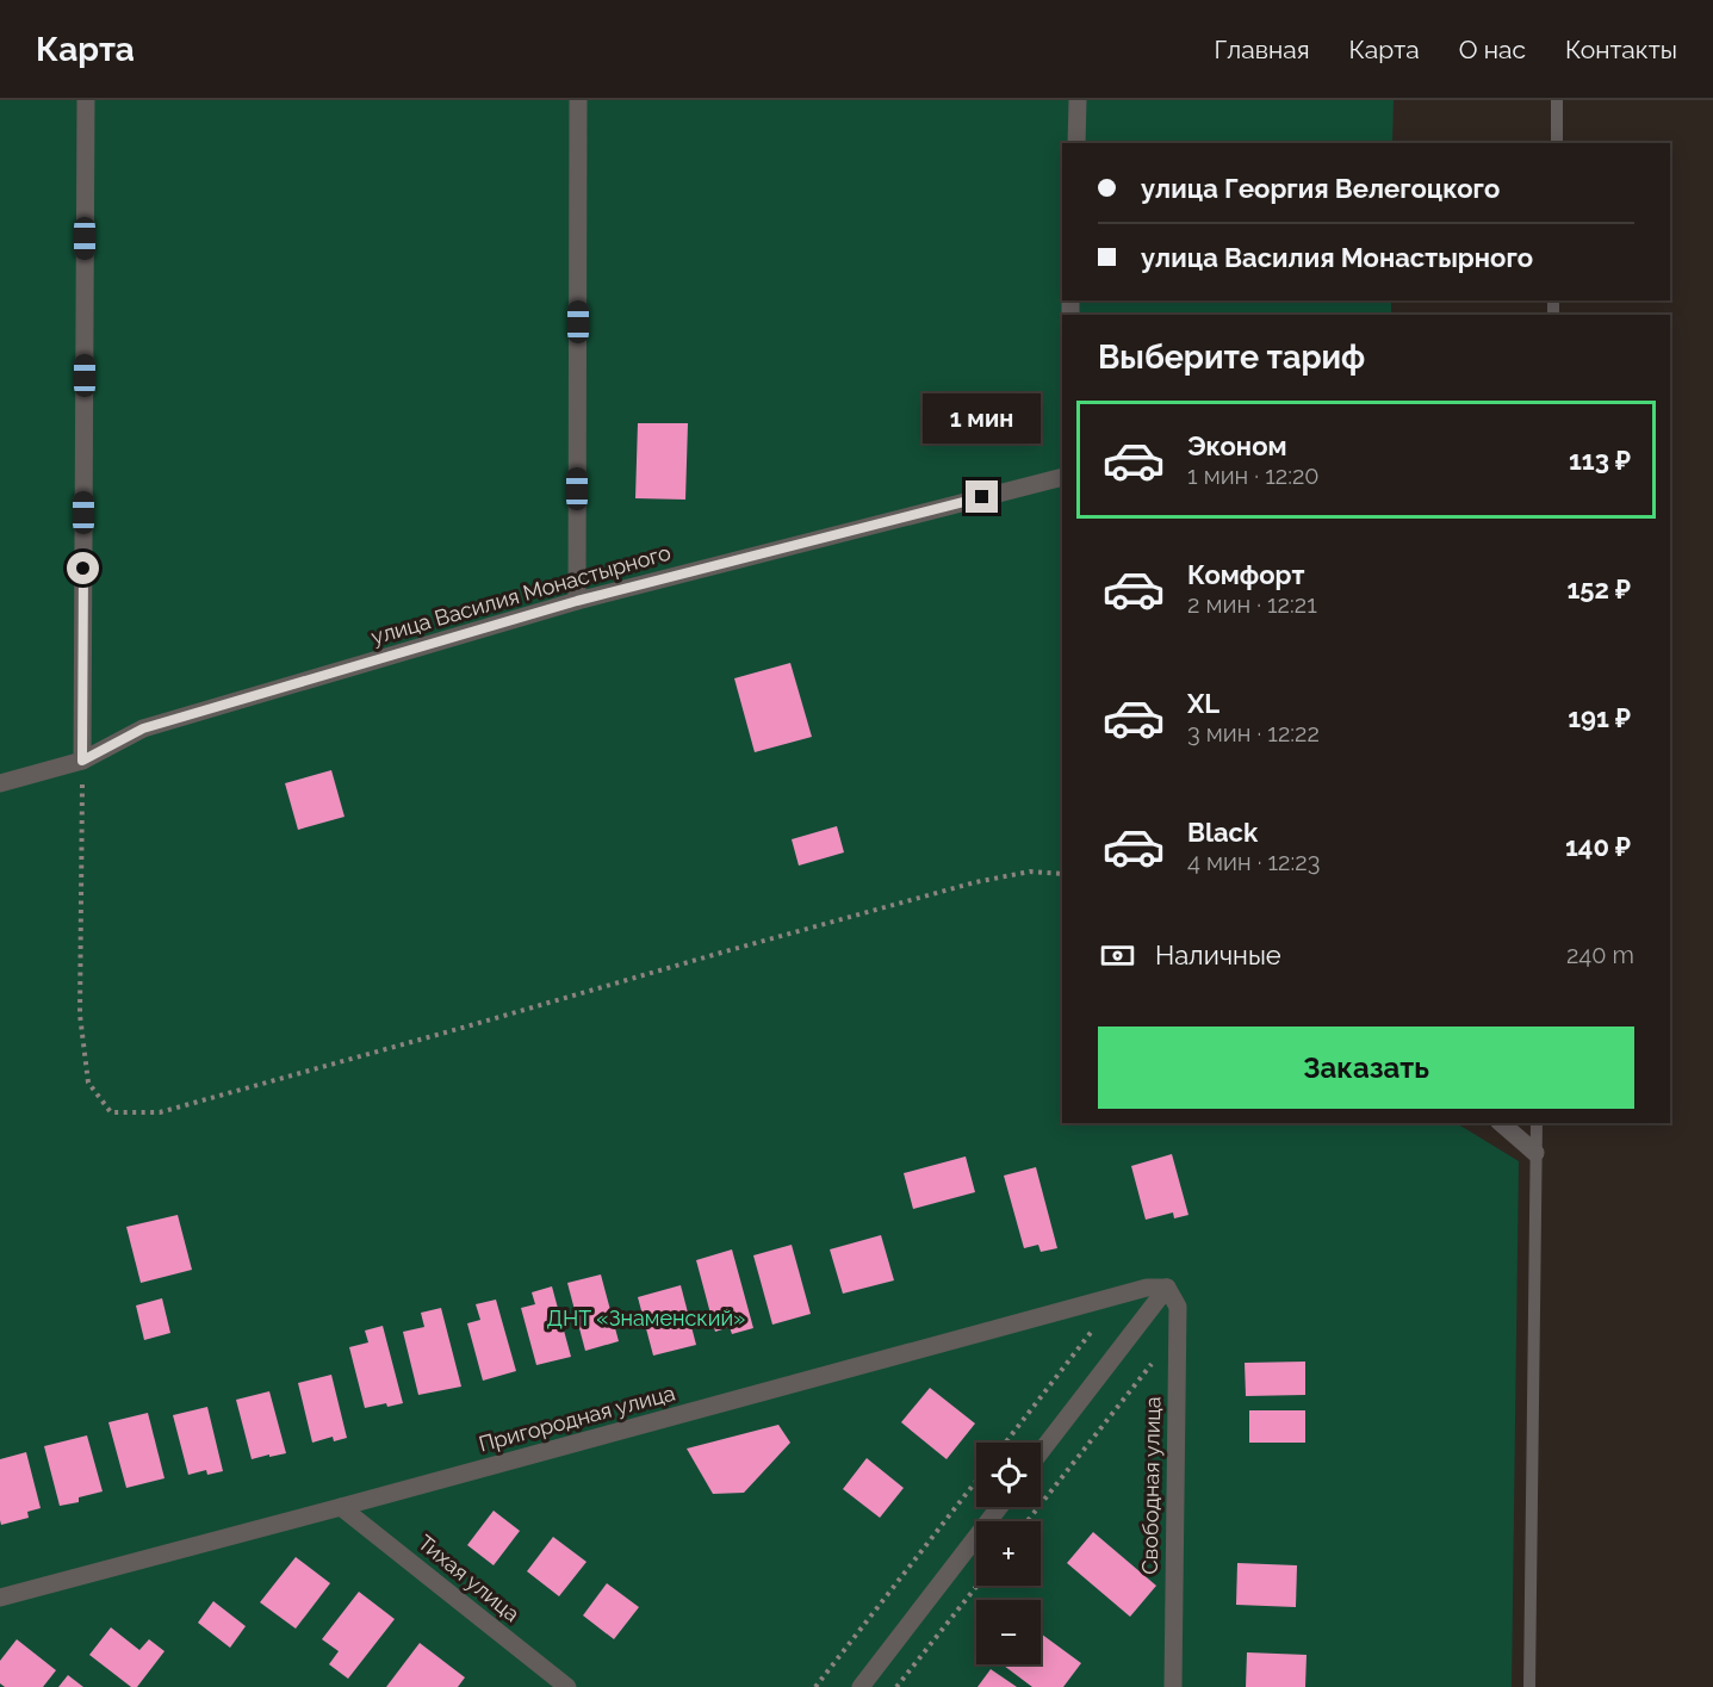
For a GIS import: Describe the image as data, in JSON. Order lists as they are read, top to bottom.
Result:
{
  "streets": {
    "street": [
      "улица Василия Монастырного",
      "Пригородная улица",
      "Свободная улица",
      "Тихая улица"
    ]
  },
  "crossings": [
    ["Пригородная улица", "Свободная улица"],
    ["Пригородная улица", "Тихая улица"]
  ],
  "parks": ["ДНТ «Знаменский»"],
  "page": {
    "header": "Карта",
    "nav": [
      "Главная",
      "Карта",
      "О нас",
      "Контакты"
    ],
    "banner": ["улица Георгия Велегоцкого", "улица Василия Монастырного"],
    "heading": "Выберите тариф",
    "bubble": "1 мин",
    "list": [
      {
        "name": "Эконом",
        "note": "1 мин · 12:20",
        "value": "113 ₽"
      },
      {
        "name": "Комфорт",
        "note": "2 мин · 12:21",
        "value": "152 ₽"
      },
      {
        "name": "XL",
        "note": "3 мин · 12:22",
        "value": "191 ₽"
      },
      {
        "name": "Black",
        "note": "4 мин · 12:23",
        "value": "140 ₽"
      }
    ],
    "pay": ["Наличные", "240 m"],
    "buttons": "Заказать",
    "map_buttons": ["+", "−"]
  }
}
